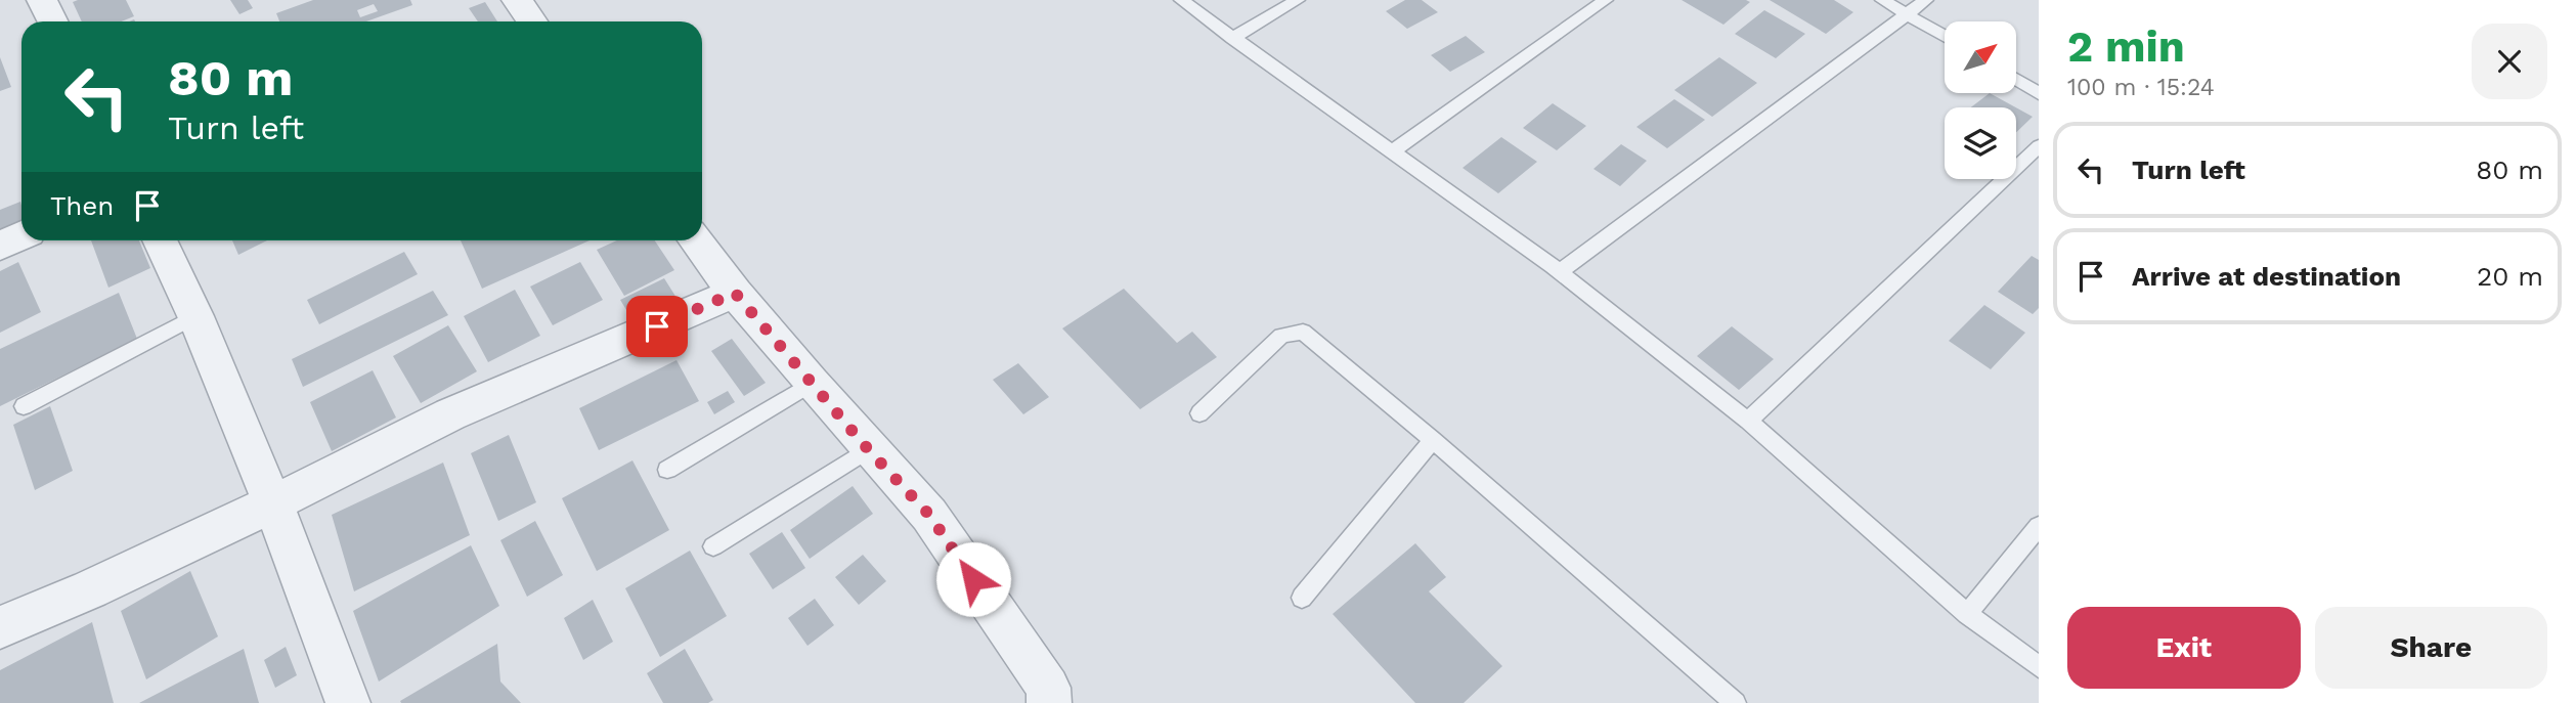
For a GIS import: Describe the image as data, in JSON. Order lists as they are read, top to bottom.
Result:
{
  "north": "top right",
  "page": {
    "heading": ["2 min", "100 m · 15:24"],
    "turn": ["80 m", "Turn left"],
    "list": [
      {
        "name": "Turn left",
        "value": "80 m"
      },
      {
        "name": "Arrive at destination",
        "value": "20 m"
      }
    ],
    "then": "Then",
    "buttons": ["Exit", "Share"]
  }
}
